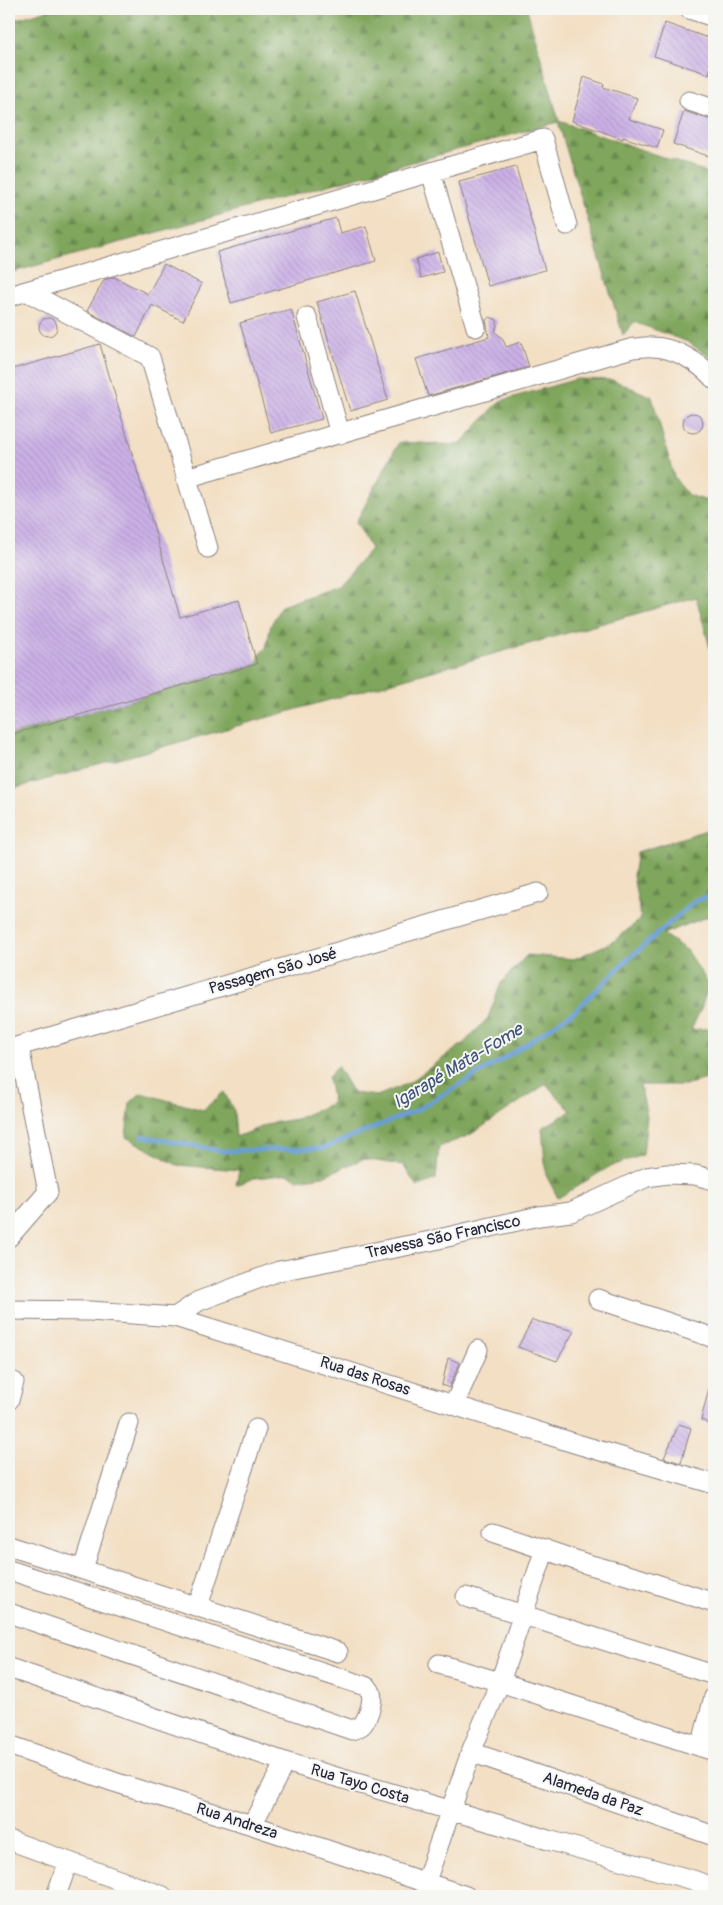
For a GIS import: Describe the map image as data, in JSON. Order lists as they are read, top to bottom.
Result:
{
  "streets": {
    "street": [
      "Passagem São José",
      "Travessa São Francisco",
      "Rua das Rosas",
      "Rua Tayo Costa",
      "Alameda da Paz",
      "Rua Andreza"
    ]
  },
  "crossings": [
    ["Travessa São Francisco", "Rua das Rosas"]
  ],
  "water": ["Igarapé Mata-Fome"]
}
